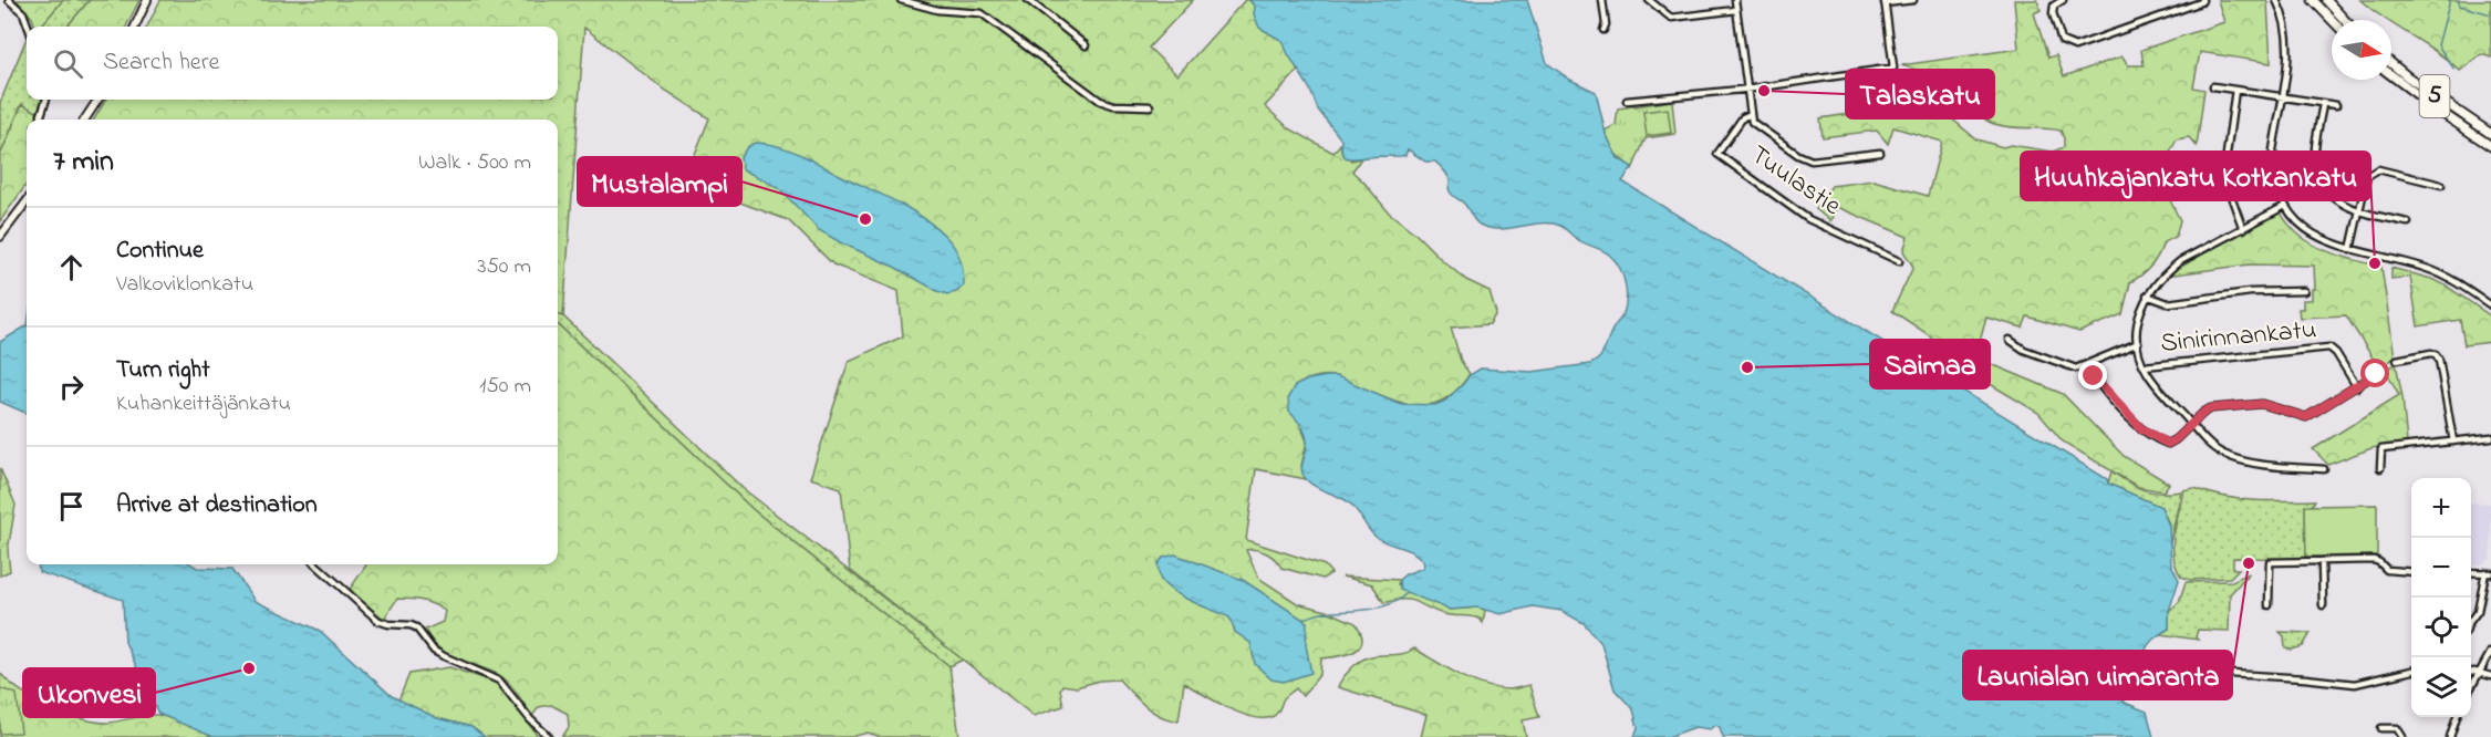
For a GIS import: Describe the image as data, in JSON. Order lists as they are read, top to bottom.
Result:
{
  "streets": {
    "highway": ["5"],
    "street": ["Tuulastie", "Sinirinnankatu"]
  },
  "places": [
    "Talaskatu",
    "Mustalampi",
    "Huuhkajankatu Kotkankatu",
    "Saimaa",
    "Launialan uimaranta",
    "Ukonvesi"
  ],
  "north": "right",
  "page": {
    "search": "Search here",
    "heading": ["7 min", "Walk · 500 m"],
    "list": [
      ["Continue", "Valkoviklonkatu", "350 m"],
      ["Turn right", "Kuhankeittäjänkatu", "150 m"],
      "Arrive at destination"
    ],
    "map_buttons": ["+", "−"]
  }
}
